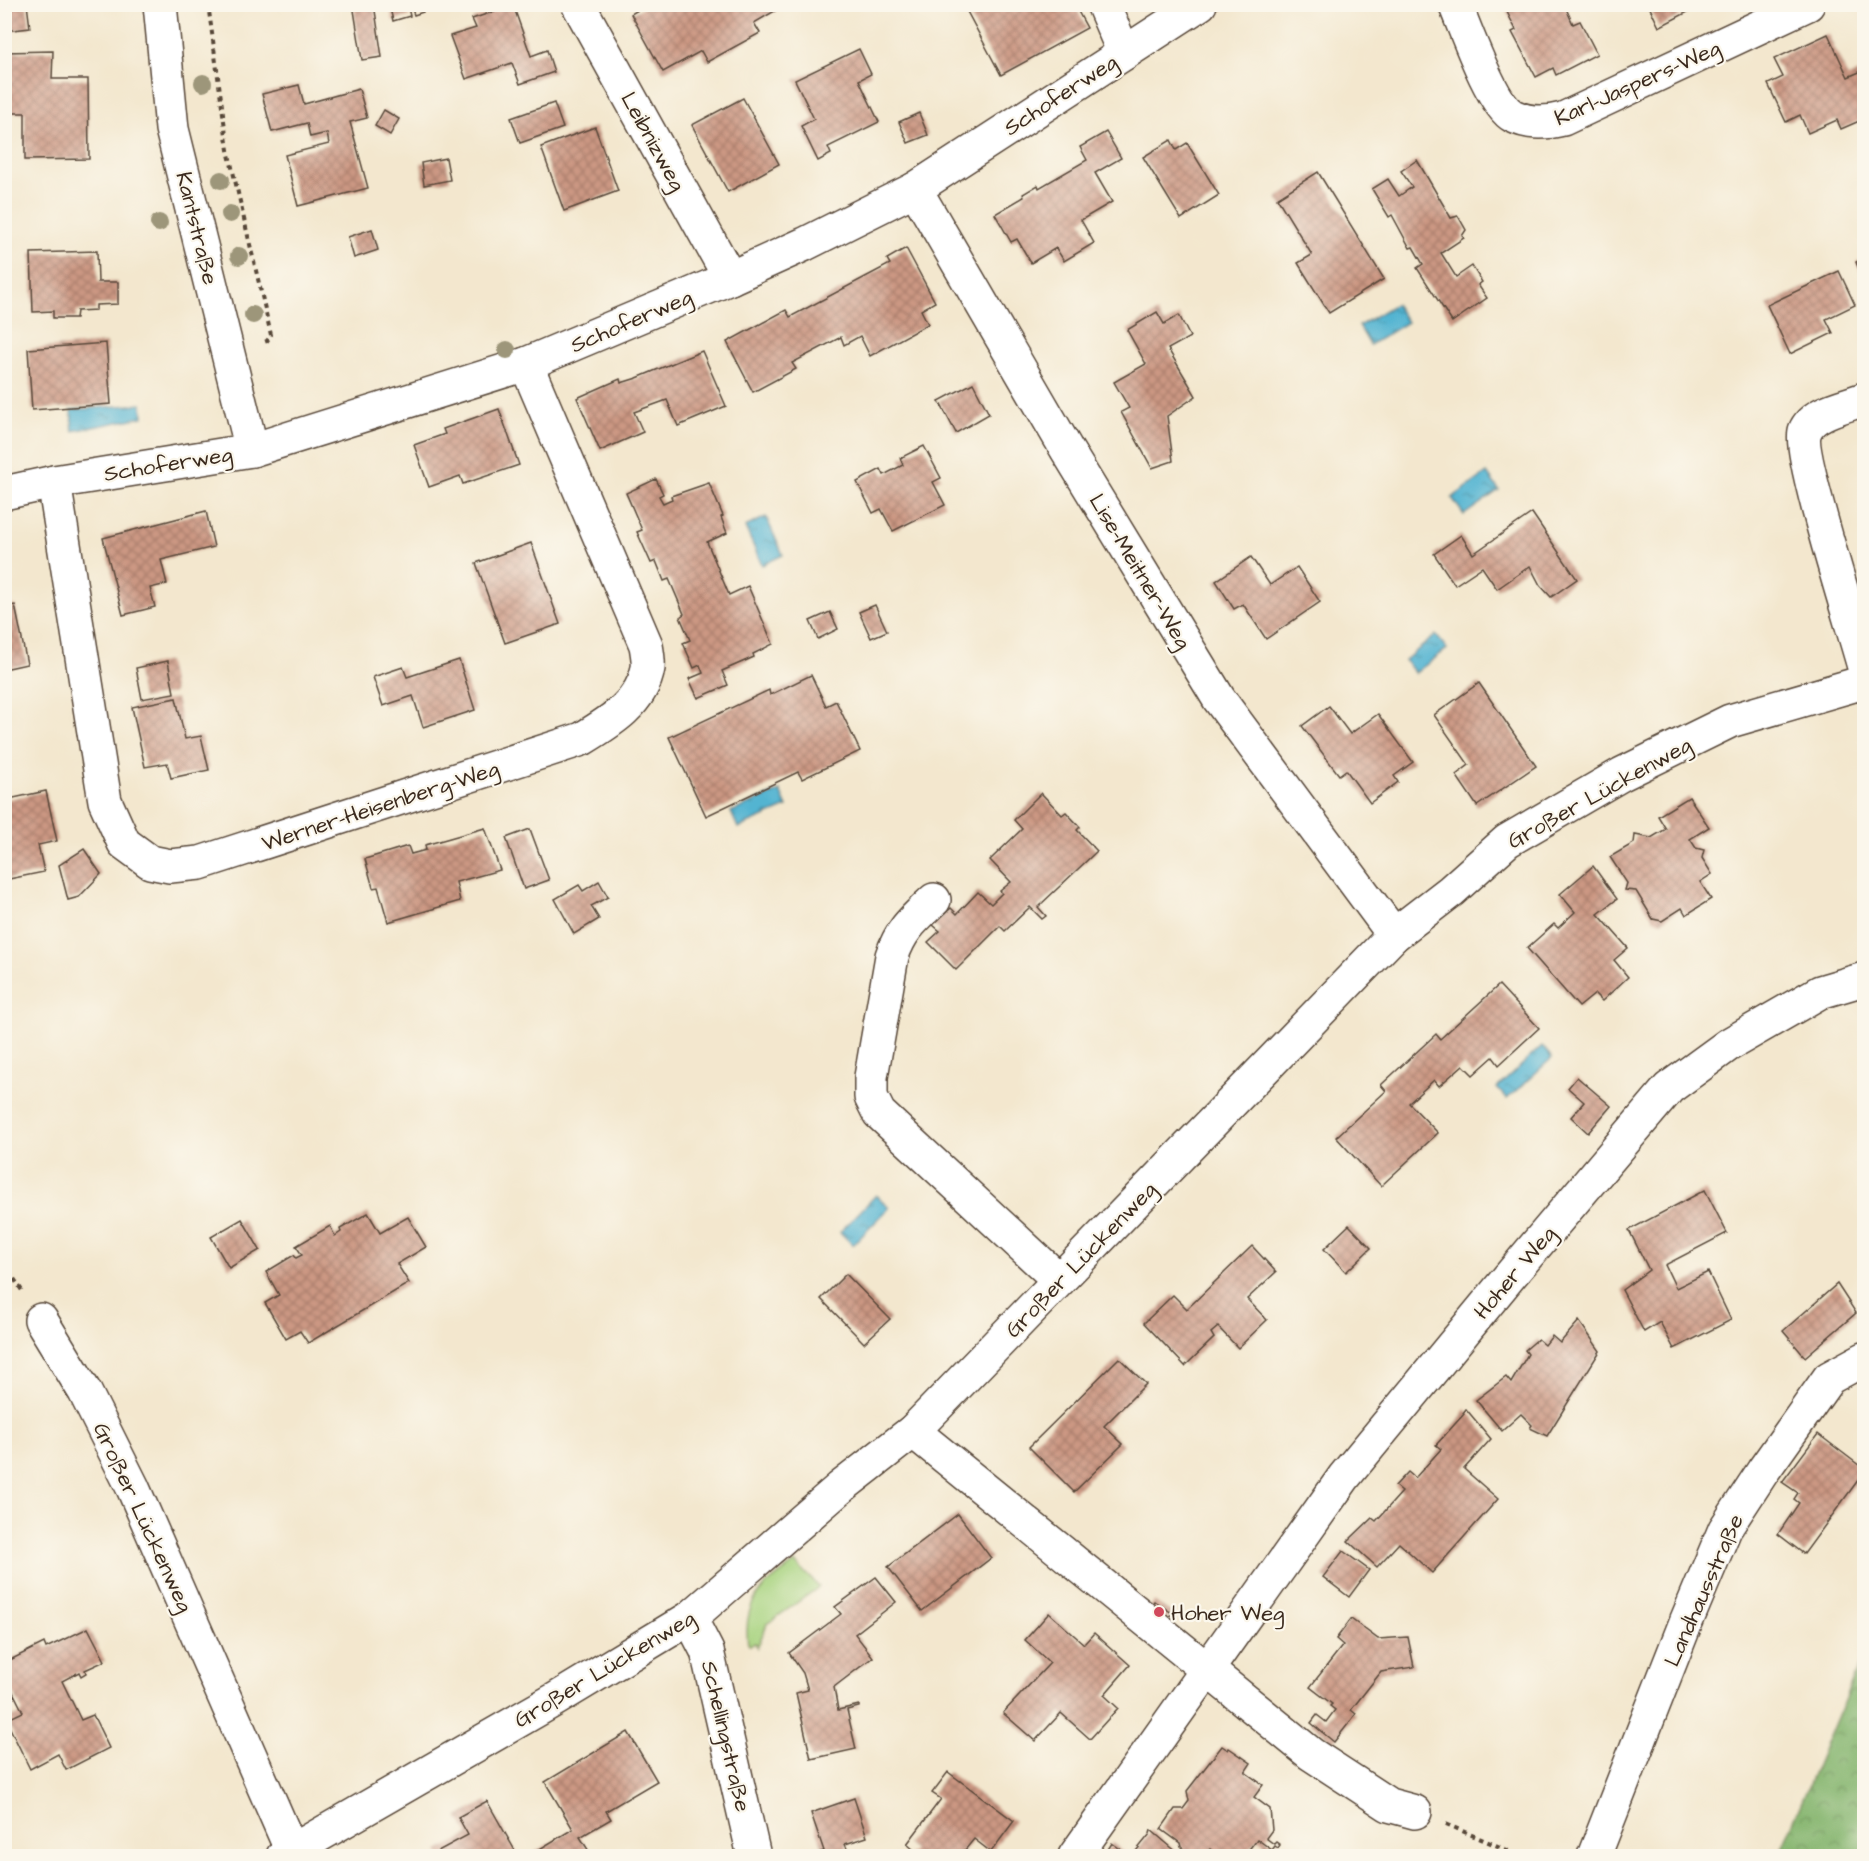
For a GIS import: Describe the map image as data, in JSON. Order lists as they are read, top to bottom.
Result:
{
  "streets": {
    "street": [
      "Karl-Jaspers-Weg",
      "Schoferweg",
      "Leibnizweg",
      "Kantstraße",
      "Lise-Meitner-Weg",
      "Großer Lückenweg",
      "Werner-Heisenberg-Weg",
      "Hoher Weg",
      "Landhausstraße",
      "Schellingstraße"
    ]
  },
  "crossings": [
    ["Schoferweg", "Leibnizweg"],
    ["Schoferweg", "Kantstraße"],
    ["Schoferweg", "Lise-Meitner-Weg"],
    ["Schoferweg", "Werner-Heisenberg-Weg"],
    ["Lise-Meitner-Weg", "Großer Lückenweg"],
    ["Großer Lückenweg", "Schellingstraße"]
  ],
  "places": ["Hoher Weg"]
}
